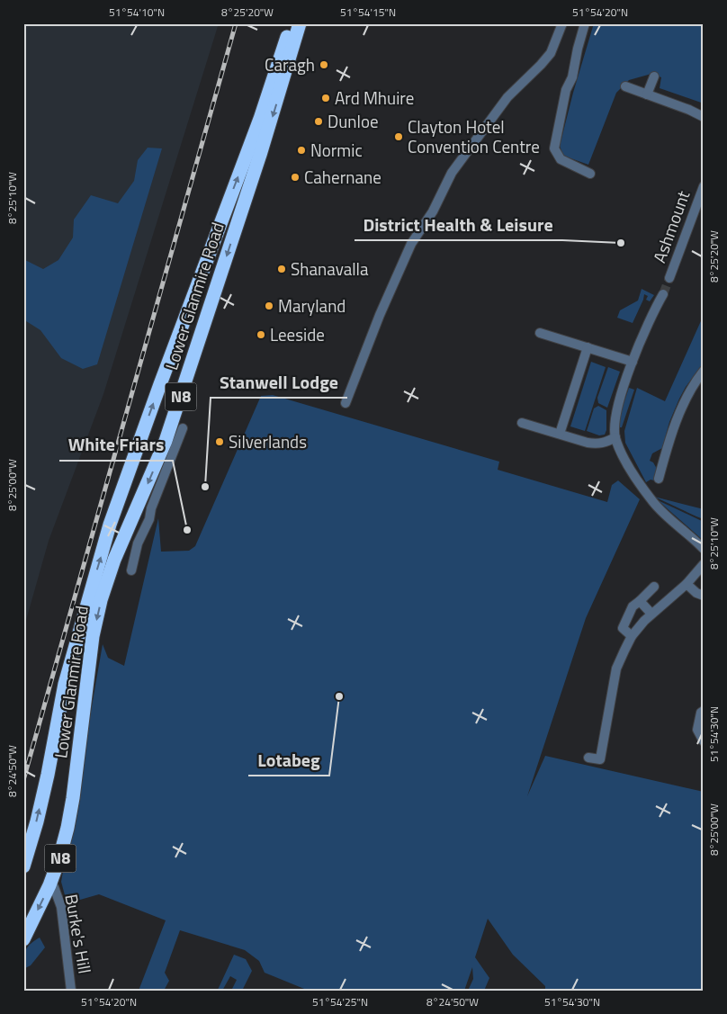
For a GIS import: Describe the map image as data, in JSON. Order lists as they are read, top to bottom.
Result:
{
  "streets": {
    "highway": ["Lower Glanmire Road", "N8"],
    "street": ["Ashmount", "Burke's Hill"]
  },
  "crossings": [
    ["Lower Glanmire Road", "Burke's Hill"]
  ],
  "places": [
    "Caragh",
    "Ard Mhuire",
    "Dunloe",
    "Clayton Hotel Convention Centre",
    "Normic",
    "Cahernane",
    "District Health & Leisure",
    "Shanavalla",
    "Maryland",
    "Leeside",
    "Silverlands",
    "Stanwell Lodge",
    "White Friars",
    "Lotabeg"
  ],
  "coordinates": [
    "51°54'10\"N",
    "8°25'20\"W",
    "51°54'15\"N",
    "51°54'20\"N",
    "8°25'10\"W",
    "8°25'00\"W",
    "51°54'30\"N",
    "8°24'50\"W",
    "51°54'25\"N"
  ]
}
